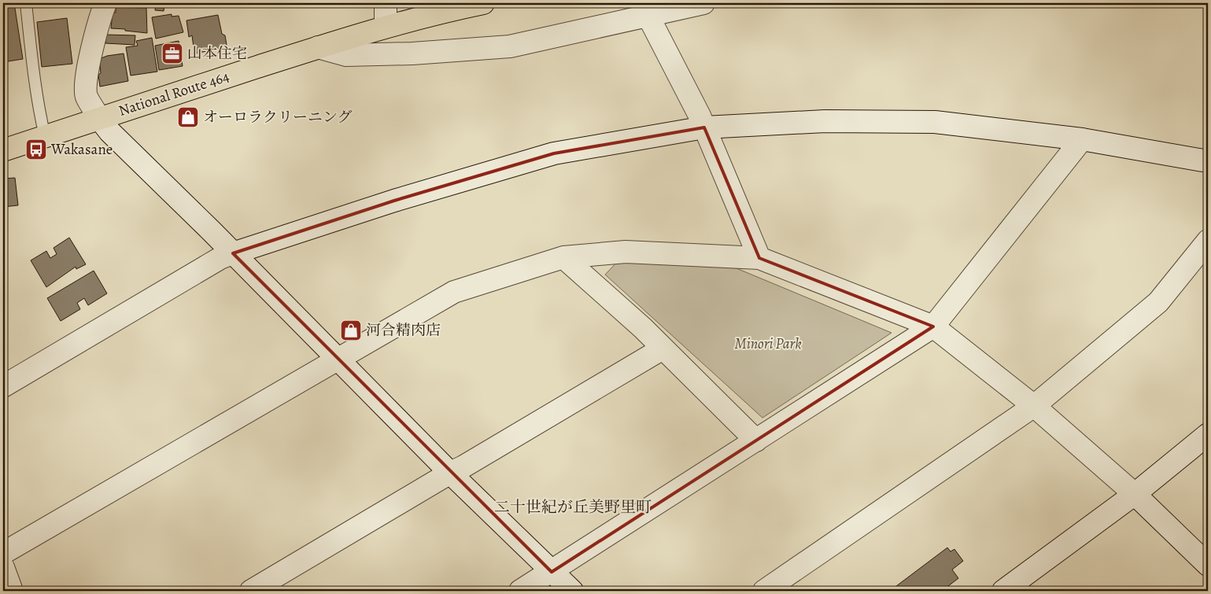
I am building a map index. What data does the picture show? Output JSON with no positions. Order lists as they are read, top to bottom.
{
  "streets": {
    "highway": ["National Route 464"]
  },
  "districts": ["二十世紀が丘美野里町"],
  "parks": ["Minori Park"],
  "places": {
    "office": ["山本住宅"],
    "shop": ["オーロラクリーニング", "河合精肉店"],
    "bus stop": ["Wakasane"]
  }
}
